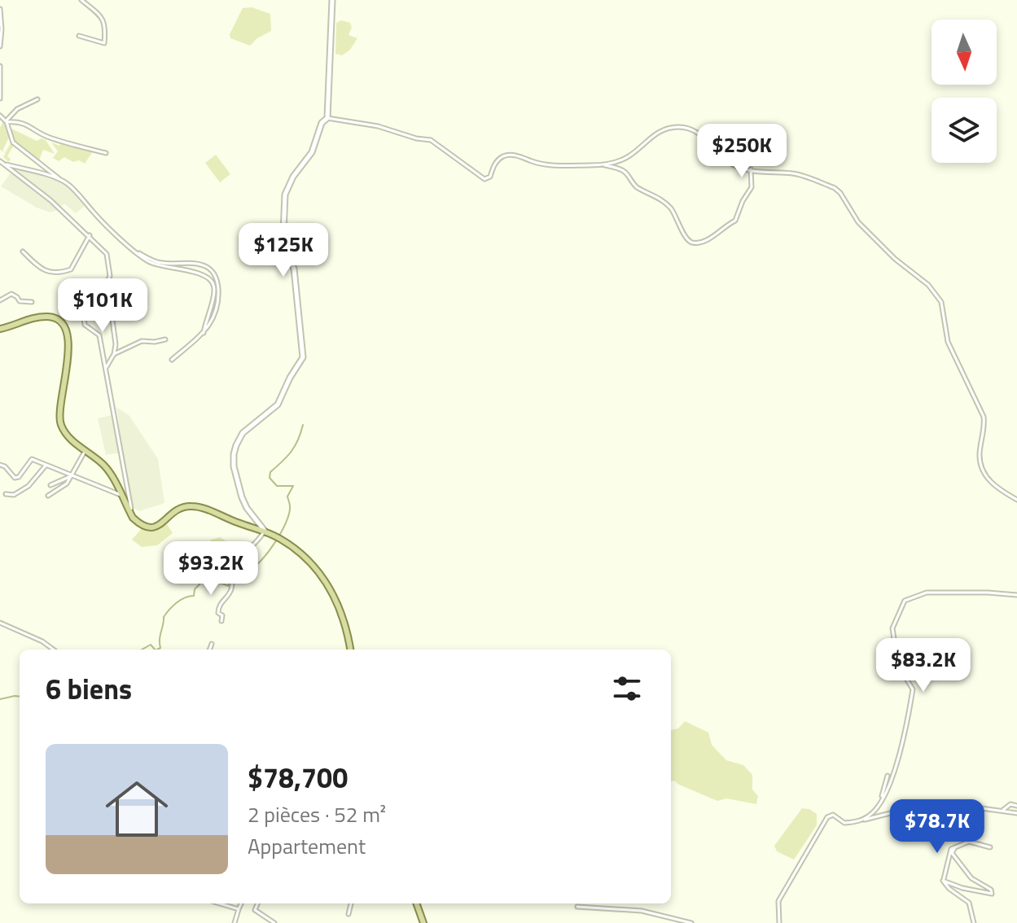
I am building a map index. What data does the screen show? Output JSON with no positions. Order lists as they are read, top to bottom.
{
  "north": "bottom",
  "page": {
    "price": [
      "$250K",
      "$125K",
      "$101K",
      "$93.2K",
      "$83.2K",
      "$78.7K"
    ],
    "heading": "6 biens",
    "list": [
      {
        "name": "$78,700",
        "note": "2 pièces · 52 m² · Appartement"
      }
    ]
  }
}
